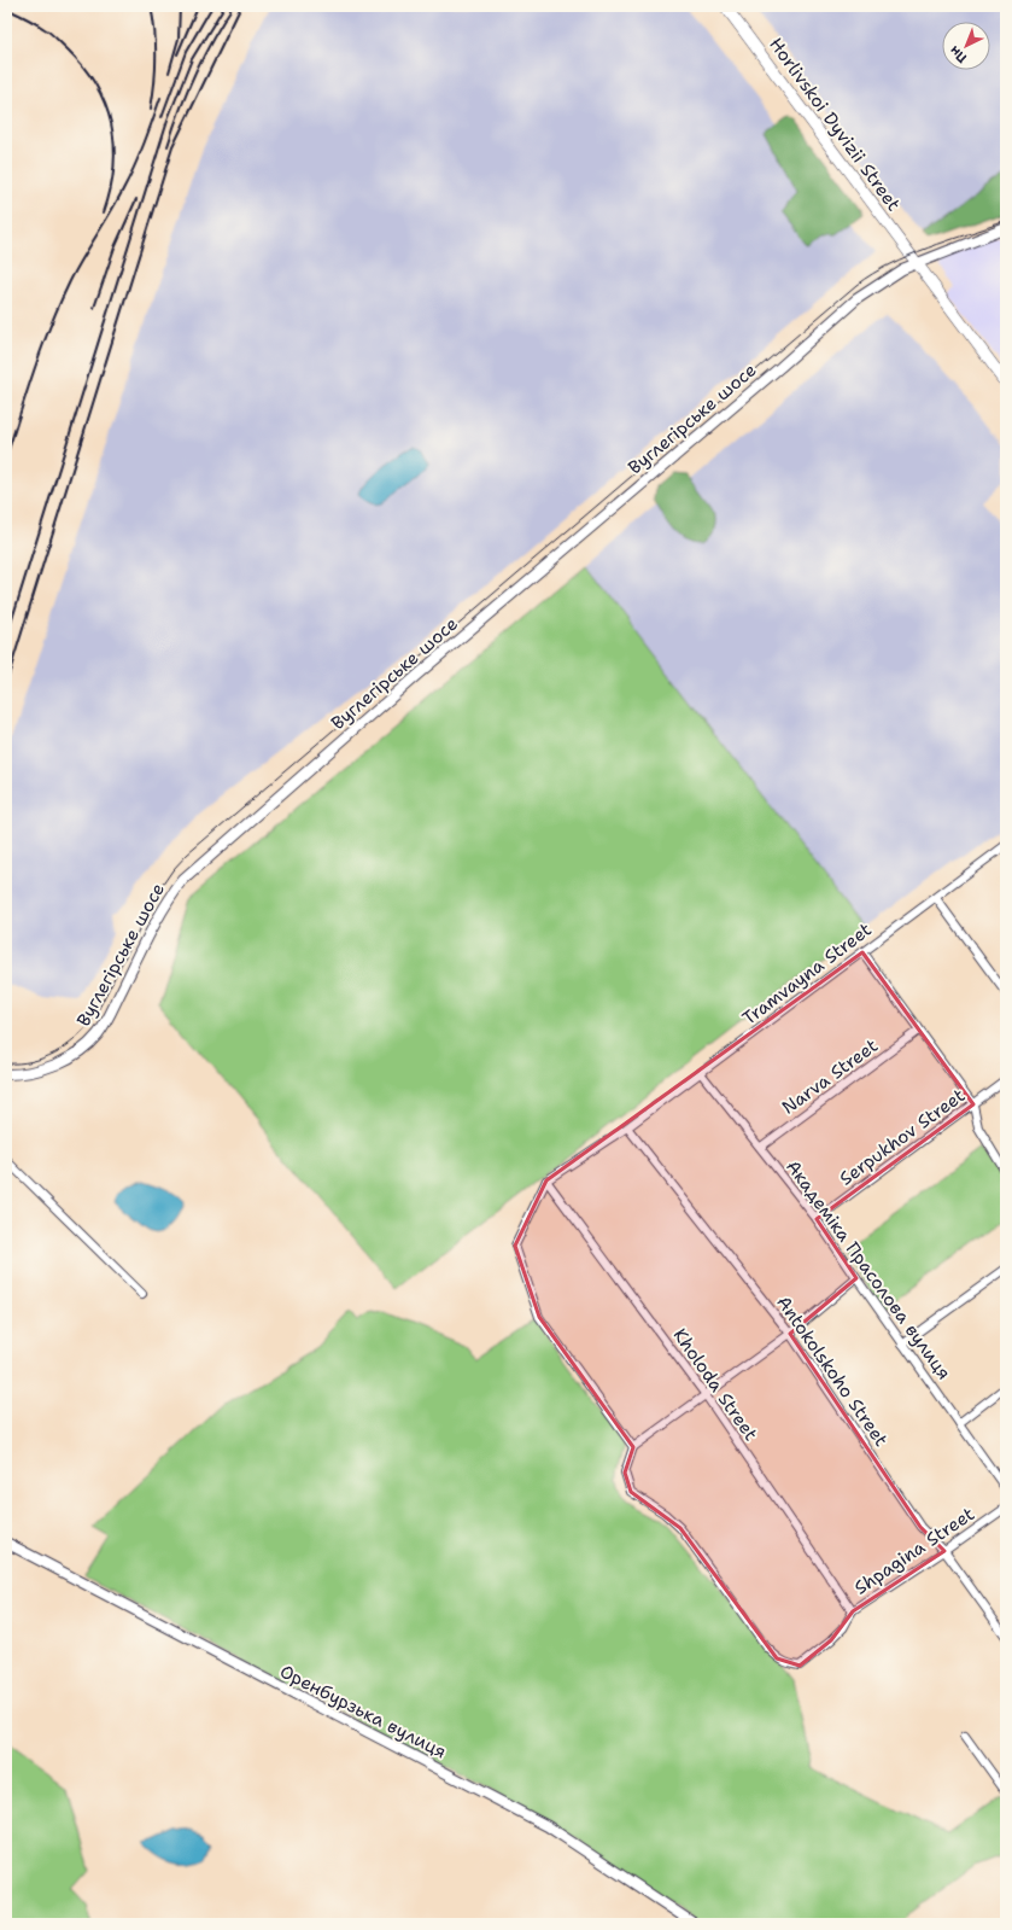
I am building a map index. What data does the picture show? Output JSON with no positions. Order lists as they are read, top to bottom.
{
  "streets": {
    "main road": ["Horlivskoi Dyvizii Street"],
    "street": [
      "Вуглегірське шосе",
      "Tramvayna Street",
      "Narva Street",
      "Serpukhov Street",
      "Академіка Прасолова вулиця",
      "Antokolskoho Street",
      "Kholoda Street",
      "Shpagina Street",
      "Оренбурзька вулиця"
    ]
  },
  "crossings": [
    ["Horlivskoi Dyvizii Street", "Вуглегірське шосе"],
    ["Tramvayna Street", "Академіка Прасолова вулиця"],
    ["Tramvayna Street", "Antokolskoho Street"],
    ["Tramvayna Street", "Kholoda Street"],
    ["Narva Street", "Академіка Прасолова вулиця"],
    ["Serpukhov Street", "Академіка Прасолова вулиця"],
    ["Antokolskoho Street", "Shpagina Street"],
    ["Kholoda Street", "Shpagina Street"]
  ],
  "north": "bottom left"
}
